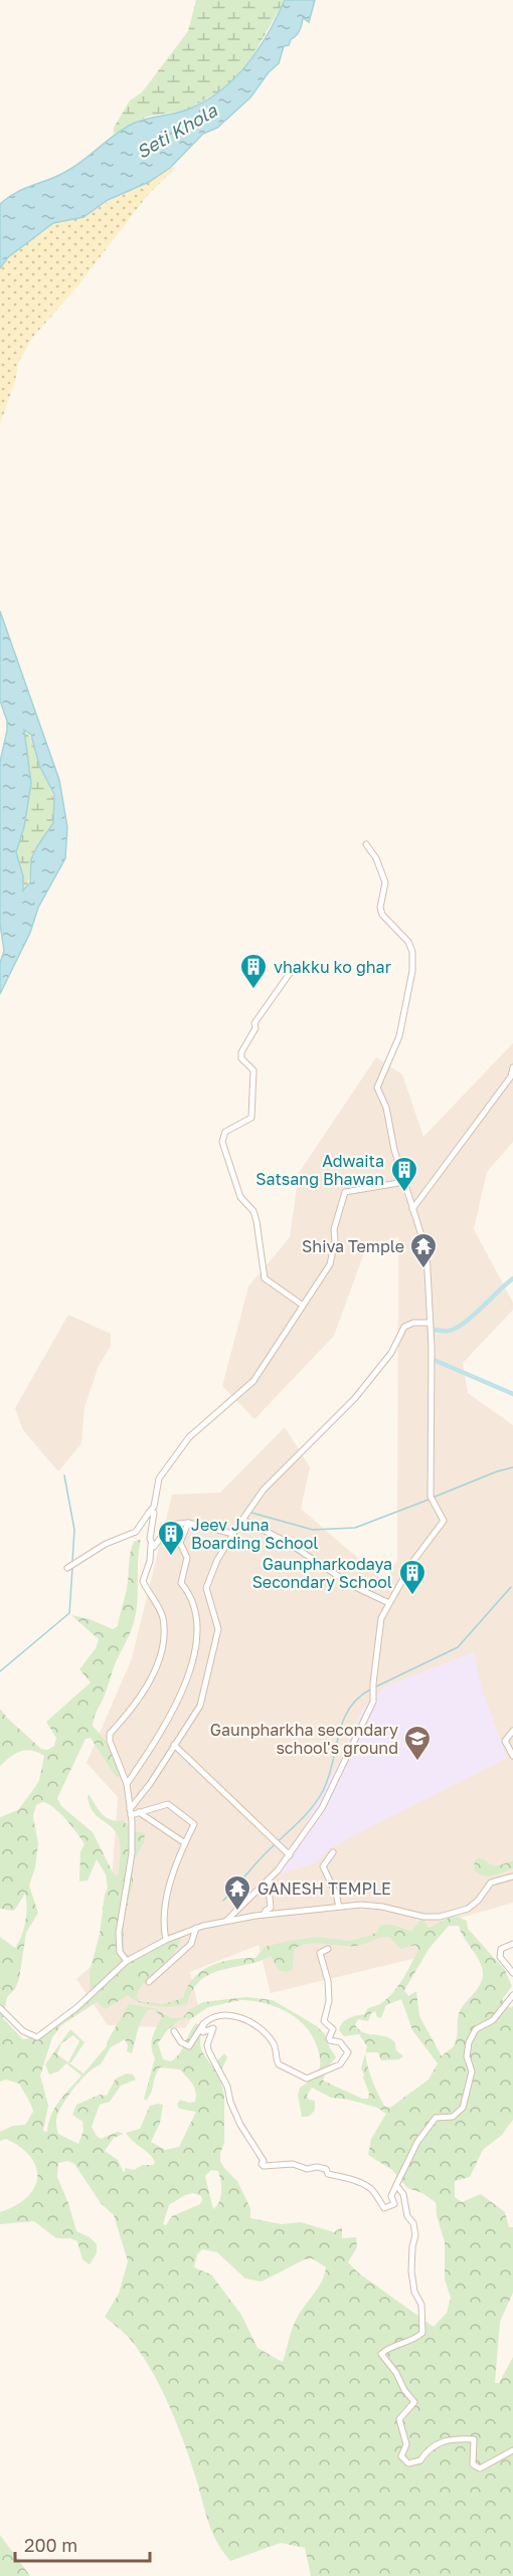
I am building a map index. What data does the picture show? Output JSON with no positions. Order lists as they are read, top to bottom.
{
  "water": ["Seti Khola"],
  "places": {
    "building": [
      "vhakku ko ghar",
      "Adwaita Satsang Bhawan",
      "Jeev Juna Boarding School",
      "Gaunpharkodaya Secondary School"
    ],
    "temple": ["Shiva Temple", "GANESH TEMPLE"],
    "school or university": ["Gaunpharkha secondary school's ground"]
  },
  "scale_bar": "200 m"
}
